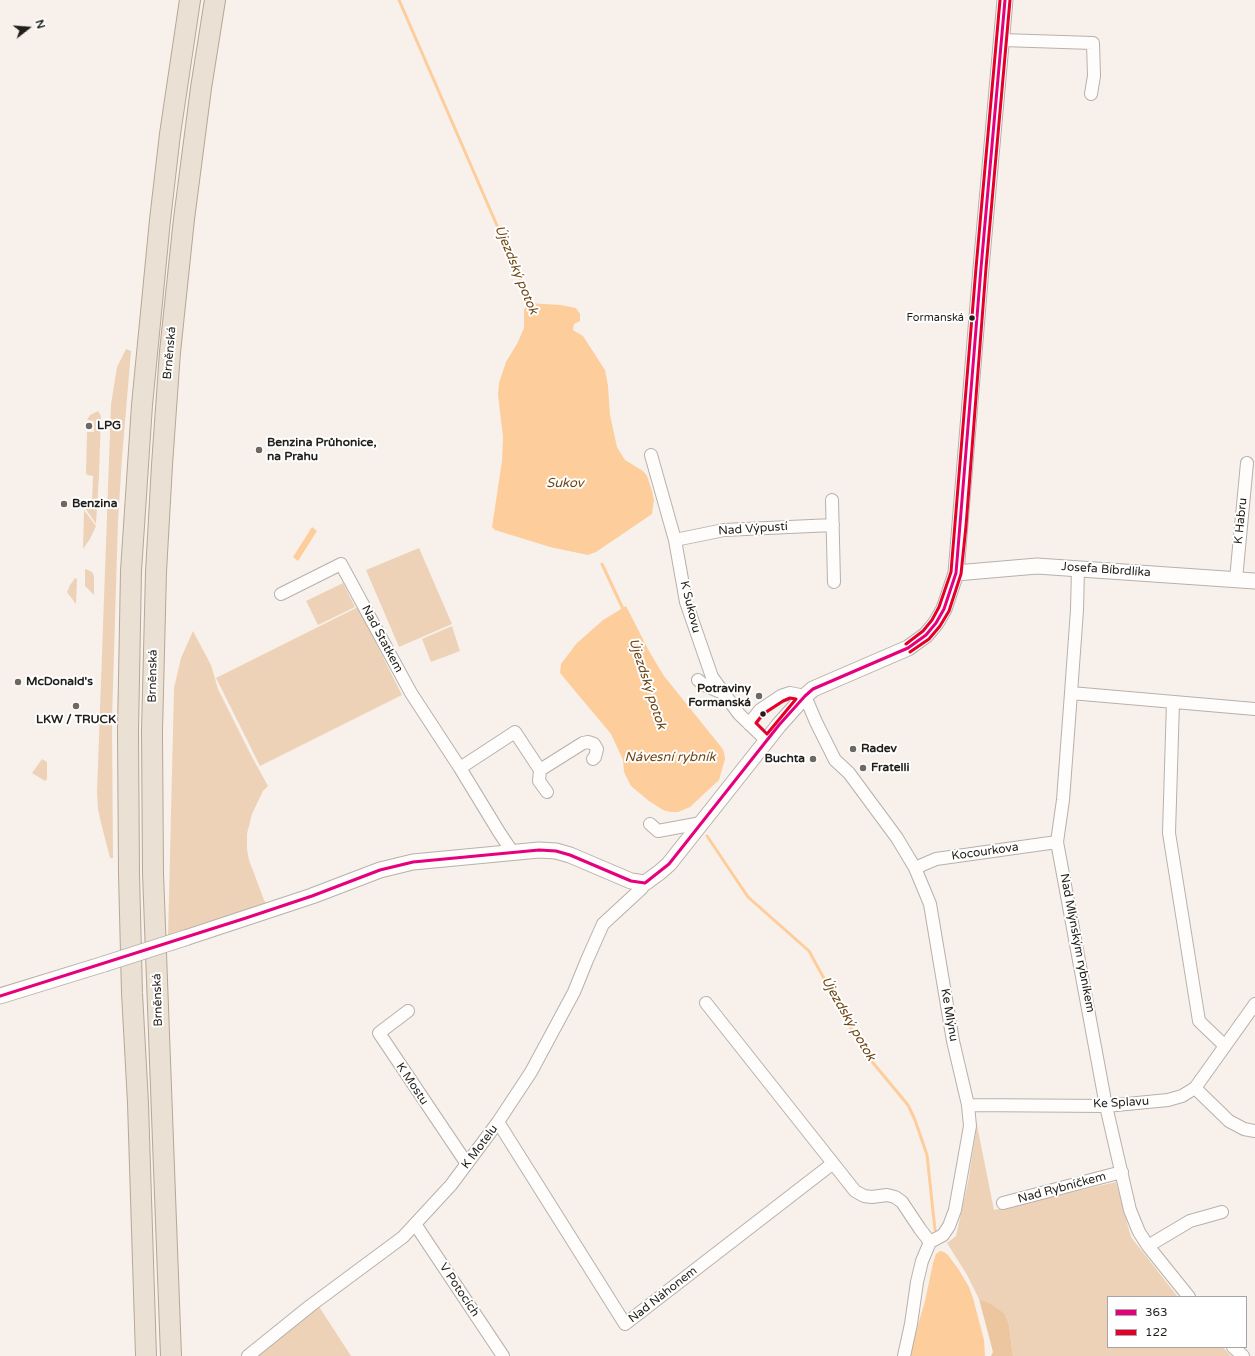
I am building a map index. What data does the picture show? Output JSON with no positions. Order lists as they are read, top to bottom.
{
  "streets": {
    "highway": ["Brněnská"],
    "street": [
      "K Habru",
      "Nad Výpustí",
      "Josefa Bíbrdlíka",
      "K Sukovu",
      "Nad Statkem",
      "Kocourkova",
      "Nad Mlýnským rybníkem",
      "Ke Mlýnu",
      "K Mostu",
      "Ke Splavu",
      "K Motelu",
      "Nad Rybníčkem",
      "V Potocích",
      "Nad Náhonem"
    ]
  },
  "crossings": [
    ["K Habru", "Josefa Bíbrdlíka"],
    ["Nad Výpustí", "K Sukovu"],
    ["Josefa Bíbrdlíka", "Nad Mlýnským rybníkem"],
    ["Kocourkova", "Nad Mlýnským rybníkem"],
    ["Kocourkova", "Ke Mlýnu"],
    ["Nad Mlýnským rybníkem", "Ke Splavu"],
    ["Nad Mlýnským rybníkem", "Nad Rybníčkem"],
    ["Ke Mlýnu", "Ke Splavu"],
    ["K Mostu", "K Motelu"],
    ["K Motelu", "V Potocích"],
    ["K Motelu", "Nad Náhonem"]
  ],
  "water": ["Újezdský potok", "Sukov", "Návesní rybník"],
  "places": [
    "Formanská",
    "LPG",
    "Benzina Průhonice, na Prahu",
    "Benzina",
    "McDonald's",
    "Potraviny Formanská",
    "LKW / TRUCK",
    "Radev",
    "Buchta",
    "Fratelli"
  ],
  "lines": ["transit line 363", "transit line 122"],
  "legend": ["363", "122"],
  "north": "right"
}
